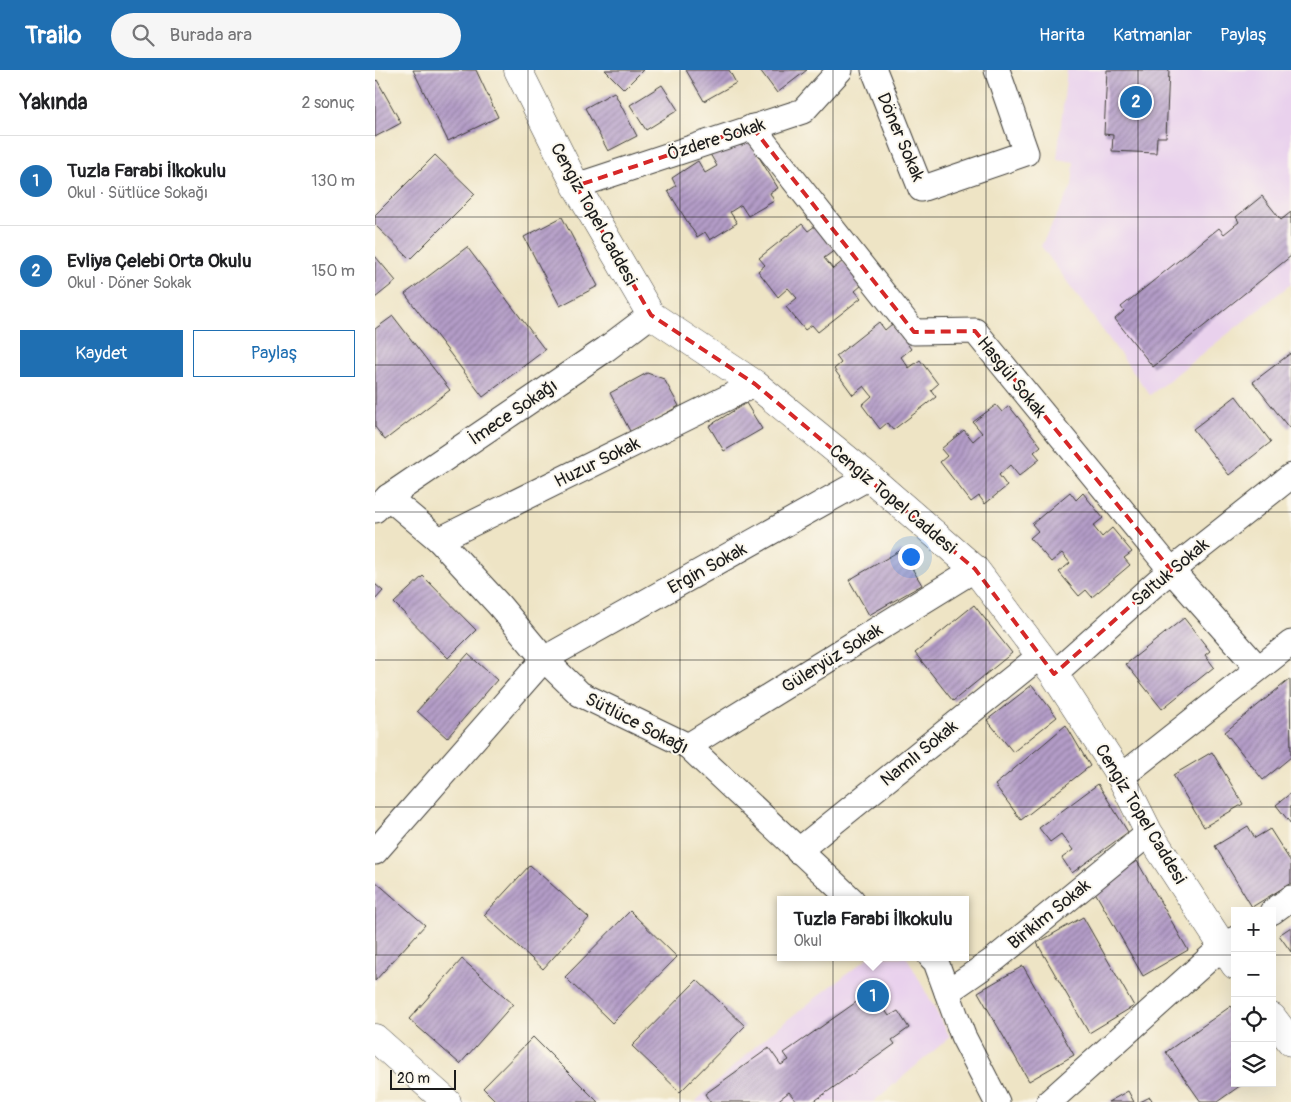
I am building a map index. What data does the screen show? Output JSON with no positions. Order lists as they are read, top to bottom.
{
  "streets": {
    "street": [
      "Döner Sokak",
      "Özdere Sokak",
      "Cengiz Topel Caddesi",
      "Hasgül Sokak",
      "İmece Sokağı",
      "Huzur Sokak",
      "Ergin Sokak",
      "Saltuk Sokak",
      "Güleryüz Sokak",
      "Sütlüce Sokağı",
      "Namlı Sokak",
      "Birikim Sokak"
    ]
  },
  "crossings": [
    ["Özdere Sokak", "Cengiz Topel Caddesi"],
    ["Özdere Sokak", "Hasgül Sokak"],
    ["Cengiz Topel Caddesi", "İmece Sokağı"],
    ["Cengiz Topel Caddesi", "Huzur Sokak"],
    ["Cengiz Topel Caddesi", "Ergin Sokak"],
    ["Cengiz Topel Caddesi", "Saltuk Sokak"],
    ["Cengiz Topel Caddesi", "Güleryüz Sokak"],
    ["Cengiz Topel Caddesi", "Namlı Sokak"],
    ["Cengiz Topel Caddesi", "Birikim Sokak"],
    ["Hasgül Sokak", "Saltuk Sokak"],
    ["İmece Sokağı", "Sütlüce Sokağı"],
    ["Huzur Sokak", "Sütlüce Sokağı"],
    ["Ergin Sokak", "Sütlüce Sokağı"],
    ["Saltuk Sokak", "Namlı Sokak"],
    ["Güleryüz Sokak", "Sütlüce Sokağı"],
    ["Sütlüce Sokağı", "Namlı Sokak"]
  ],
  "scale_bar": "20 m",
  "page": {
    "header": "Trailo",
    "search": "Burada ara",
    "nav": ["Harita", "Katmanlar", "Paylaş"],
    "heading": ["Yakında", "2 sonuç"],
    "pins": ["2", "1"],
    "list": [
      {
        "mark": "1",
        "name": "Tuzla Farabi İlkokulu",
        "note": "Okul · Sütlüce Sokağı",
        "value": "130 m"
      },
      {
        "mark": "2",
        "name": "Evliya Çelebi Orta Okulu",
        "note": "Okul · Döner Sokak",
        "value": "150 m"
      }
    ],
    "buttons": ["Kaydet", "Paylaş"],
    "popup": ["Tuzla Farabi İlkokulu", "Okul"],
    "map_buttons": ["+", "−"],
    "scale": "20 m"
  }
}
